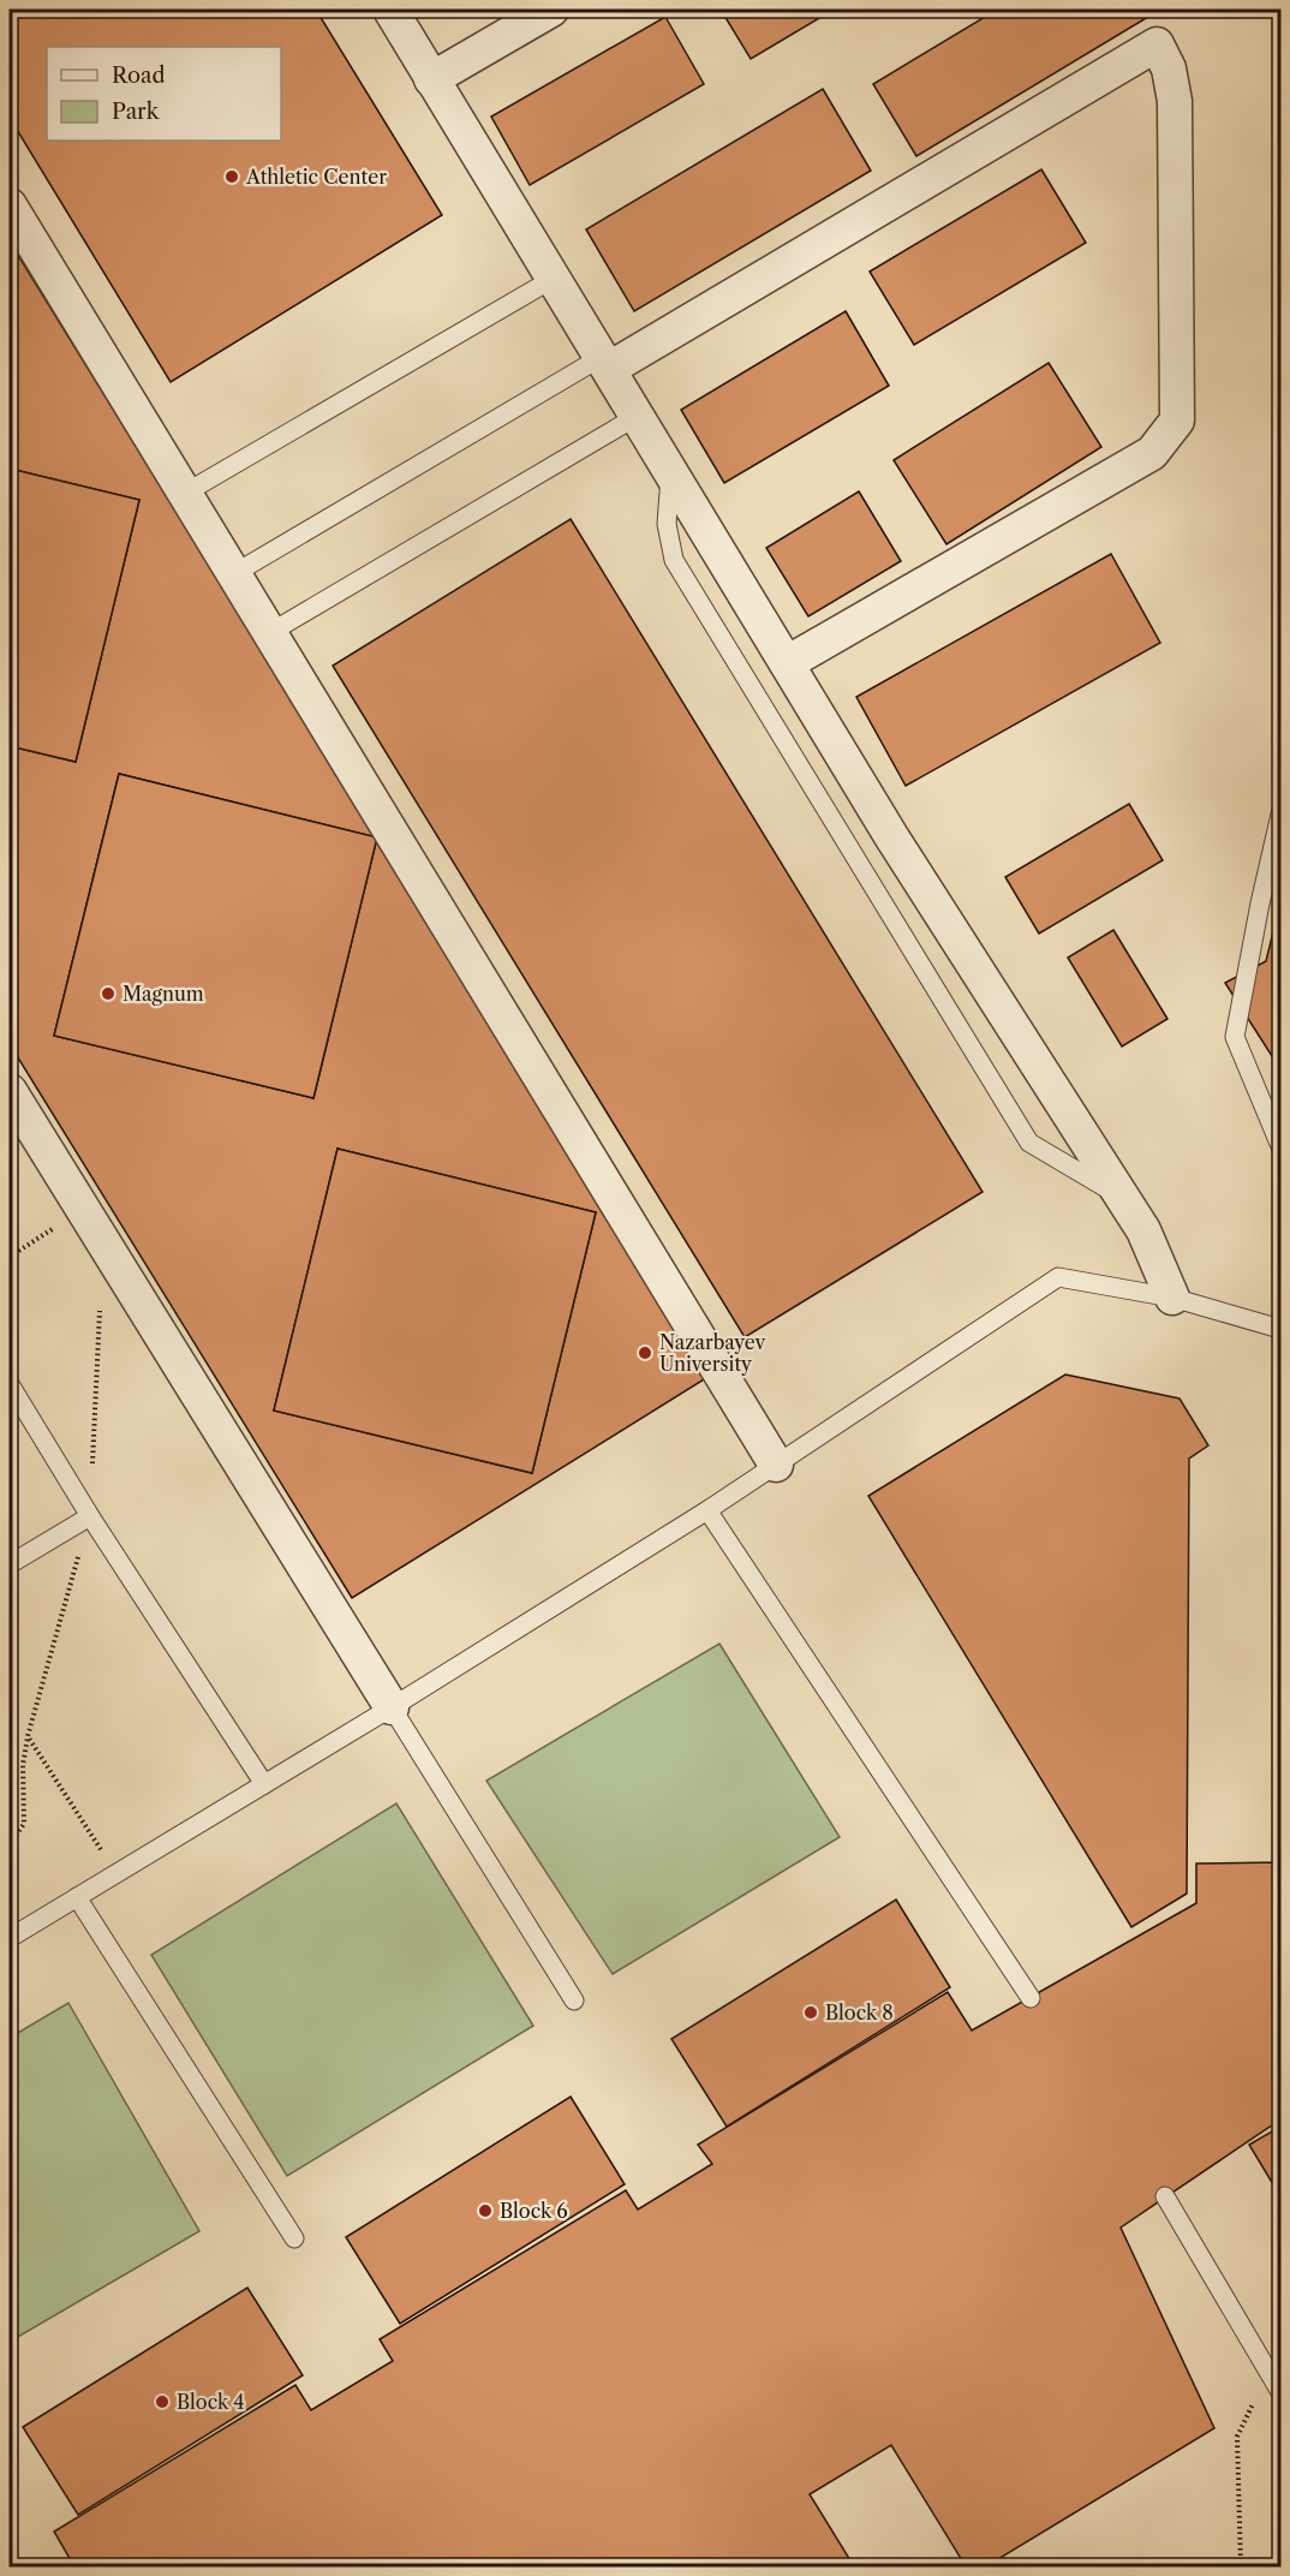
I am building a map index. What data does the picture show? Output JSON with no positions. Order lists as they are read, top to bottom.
{
  "places": [
    "Athletic Center",
    "Magnum",
    "Nazarbayev University",
    "Block 8",
    "Block 6",
    "Block 4"
  ],
  "legend": ["Road", "Park"]
}
